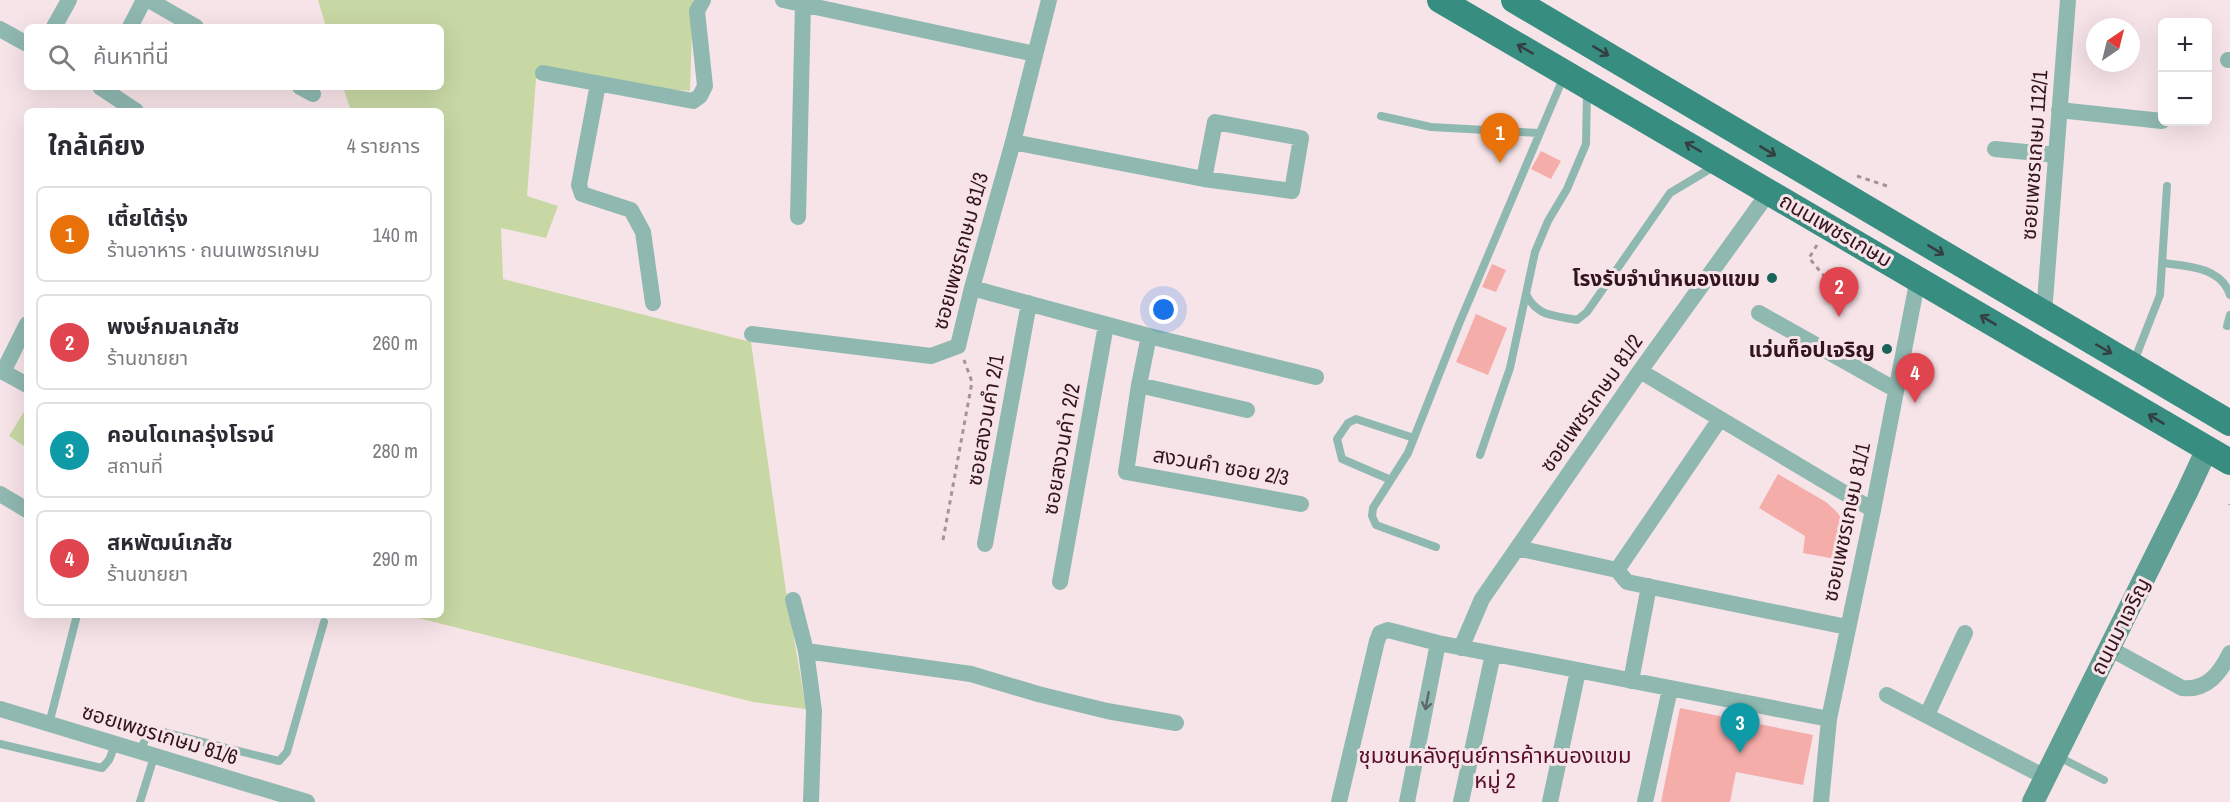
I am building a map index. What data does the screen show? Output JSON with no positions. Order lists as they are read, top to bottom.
{
  "streets": {
    "main road": ["ถนนเพชรเกษม", "ถนนมาเจริญ"],
    "street": [
      "ซอยเพชรเกษม 112/1",
      "ซอยเพชรเกษม 81/3",
      "ซอยเพชรเกษม 81/2",
      "ซอยสงวนคำ 2/1",
      "ซอยสงวนคำ 2/2",
      "สงวนคำ ซอย 2/3",
      "ซอยเพชรเกษม 81/1",
      "ซอยเพชรเกษม 81/6"
    ]
  },
  "crossings": [
    ["ซอยเพชรเกษม 112/1", "ถนนเพชรเกษม"],
    ["ถนนเพชรเกษม", "ซอยเพชรเกษม 81/2"],
    ["ถนนเพชรเกษม", "ซอยเพชรเกษม 81/1"],
    ["ถนนเพชรเกษม", "ถนนมาเจริญ"]
  ],
  "districts": ["ชุมชนหลังศูนย์การค้าหนองแขม หมู่ 2"],
  "places": ["โรงรับจำนำหนองแขม", "แว่นท็อปเจริญ"],
  "north": "top right",
  "page": {
    "map_buttons": ["+", "−"],
    "search": "ค้นหาที่นี่",
    "heading": ["ใกล้เคียง", "4 รายการ"],
    "pins": [
      "1",
      "2",
      "4",
      "3"
    ],
    "list": [
      {
        "mark": "1",
        "name": "เตี้ยโต้รุ่ง",
        "note": "ร้านอาหาร · ถนนเพชรเกษม",
        "value": "140 m"
      },
      {
        "mark": "2",
        "name": "พงษ์กมลเภสัช",
        "note": "ร้านขายยา",
        "value": "260 m"
      },
      {
        "mark": "3",
        "name": "คอนโดเทลรุ่งโรจน์",
        "note": "สถานที่",
        "value": "280 m"
      },
      {
        "mark": "4",
        "name": "สหพัฒน์เภสัช",
        "note": "ร้านขายยา",
        "value": "290 m"
      }
    ]
  }
}
